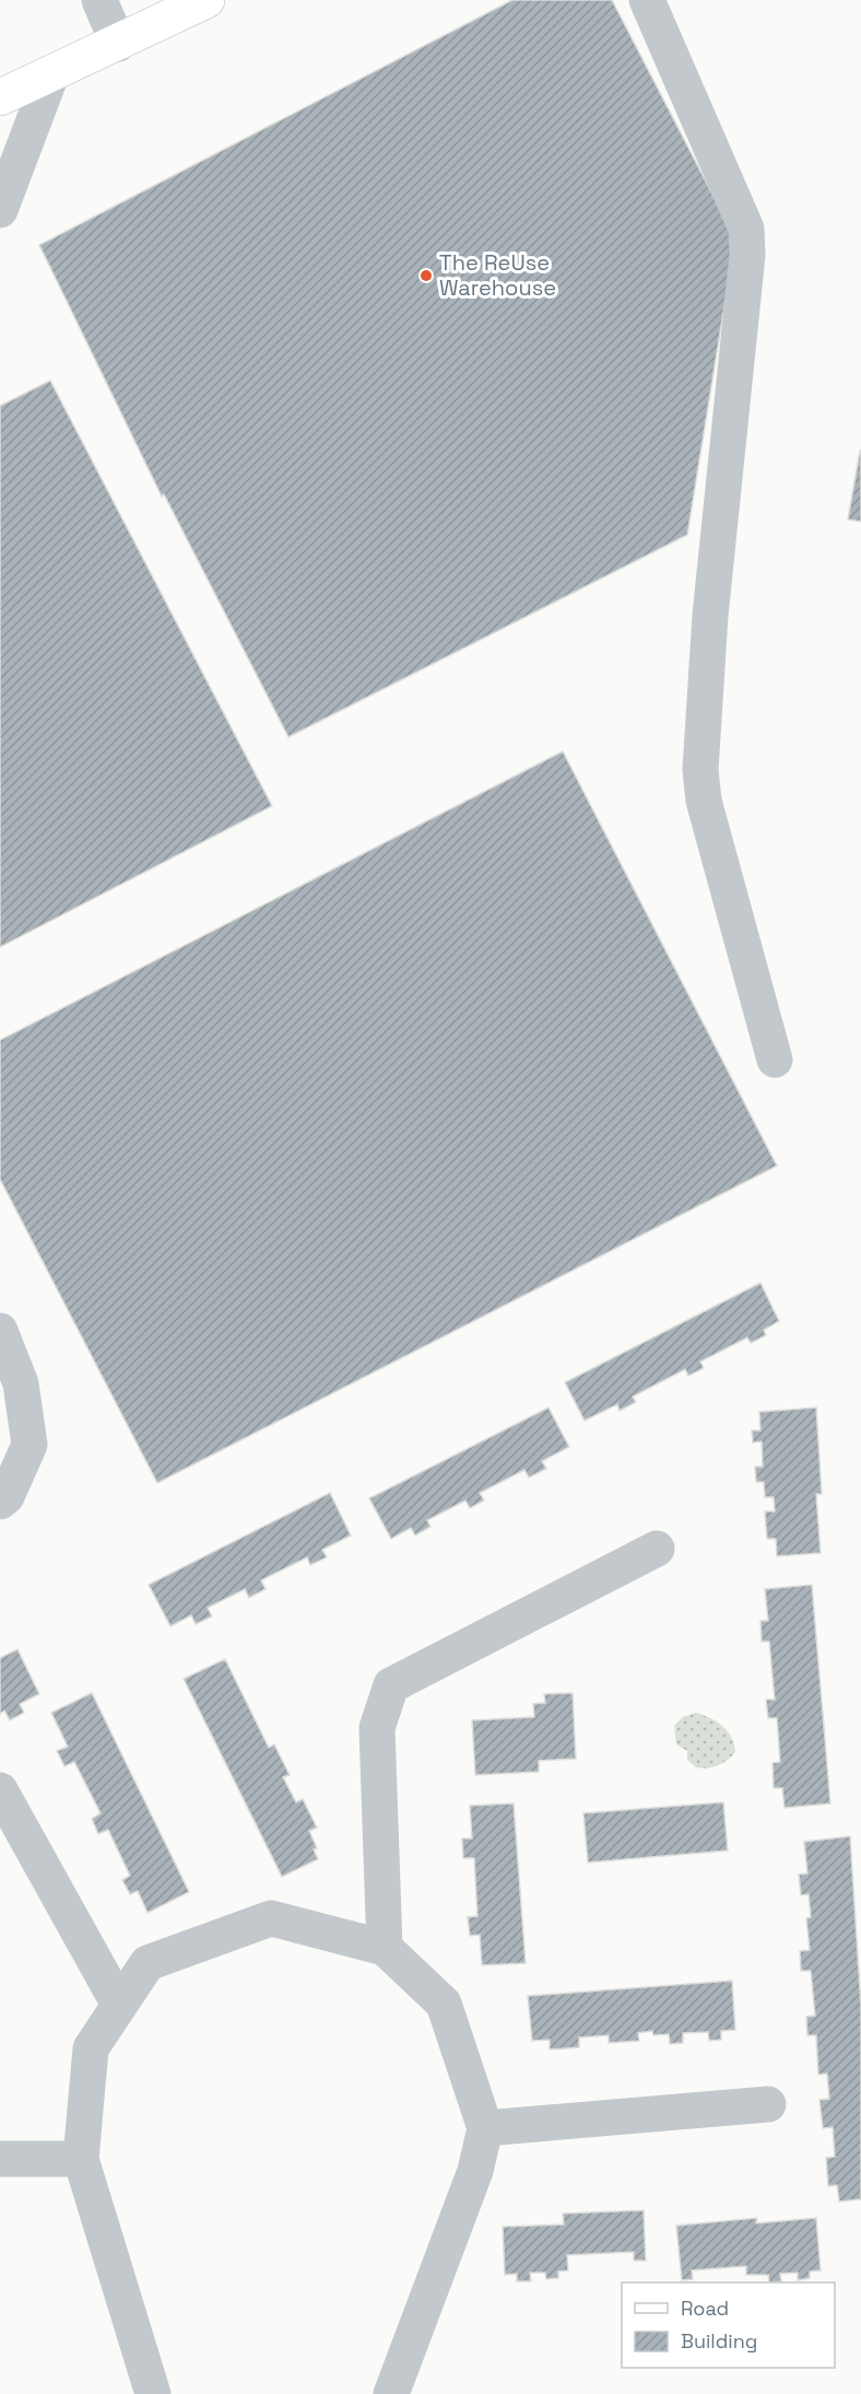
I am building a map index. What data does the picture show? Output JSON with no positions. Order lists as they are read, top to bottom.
{
  "places": ["The ReUse Warehouse"],
  "legend": ["Road", "Building"]
}
